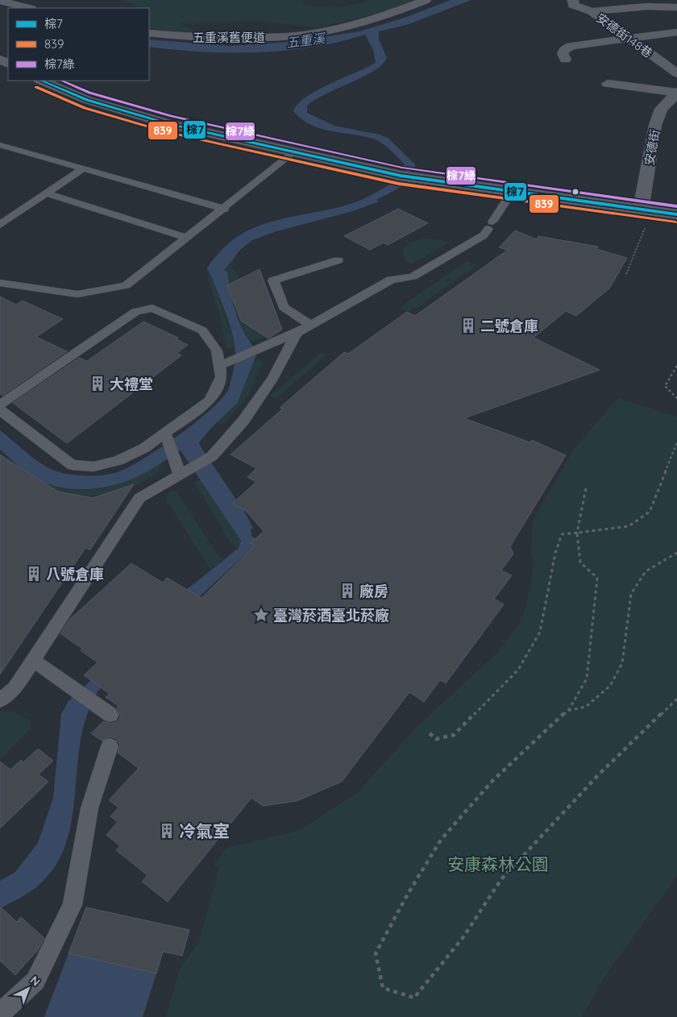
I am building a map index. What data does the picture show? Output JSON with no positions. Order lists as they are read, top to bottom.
{
  "streets": {
    "street": ["安德街148巷", "五重溪舊便道", "安德街"]
  },
  "water": ["五重溪"],
  "parks": ["安康森林公園"],
  "places": {
    "building": [
      "二號倉庫",
      "大禮堂",
      "八號倉庫",
      "廠房",
      "冷氣室"
    ],
    "place": ["臺灣菸酒臺北菸廠"]
  },
  "lines": ["transit line 棕7", "transit line 棕7綠", "transit line 839"],
  "legend": ["棕7", "839", "棕7綠"],
  "north": "top right"
}
